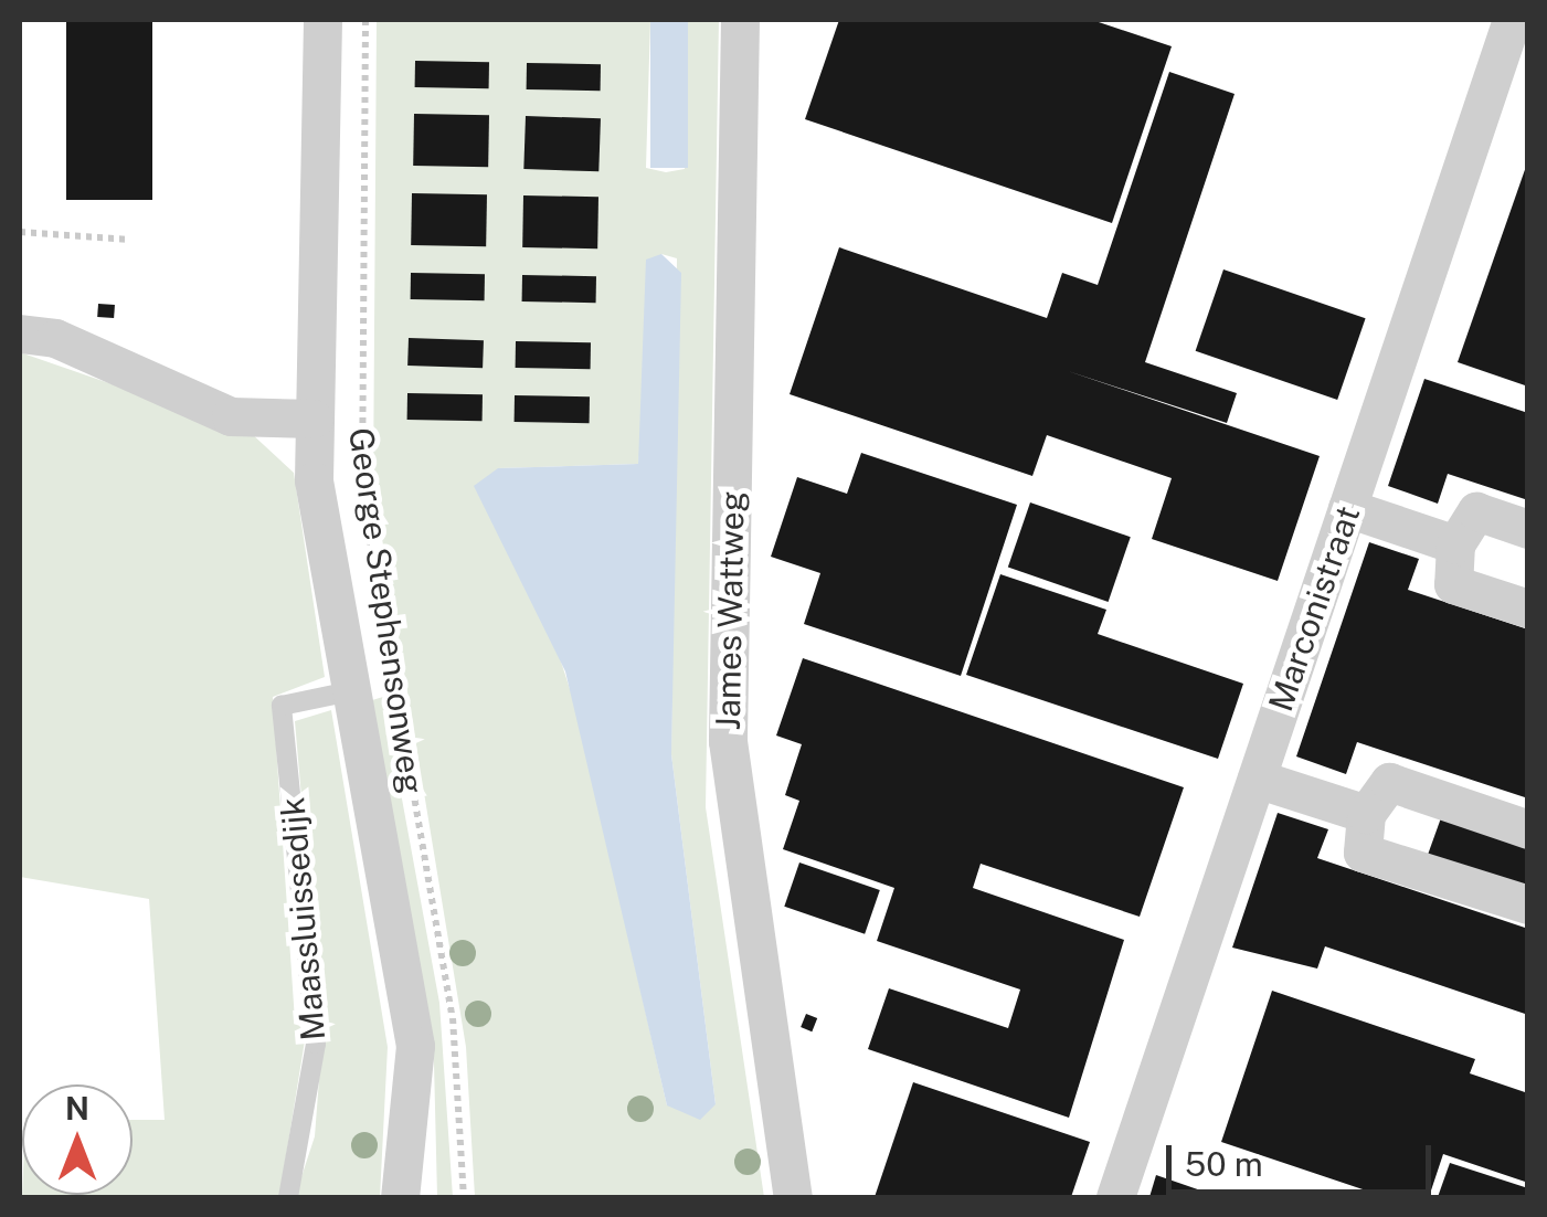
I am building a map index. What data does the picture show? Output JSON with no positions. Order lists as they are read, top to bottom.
{
  "streets": {
    "street": ["Marconistraat", "George Stephensonweg", "James Wattweg"],
    "lane": ["Maassluissedijk"]
  },
  "crossings": [
    ["George Stephensonweg", "Maassluissedijk"]
  ],
  "scale_bar": "50 m",
  "north": "top"
}
